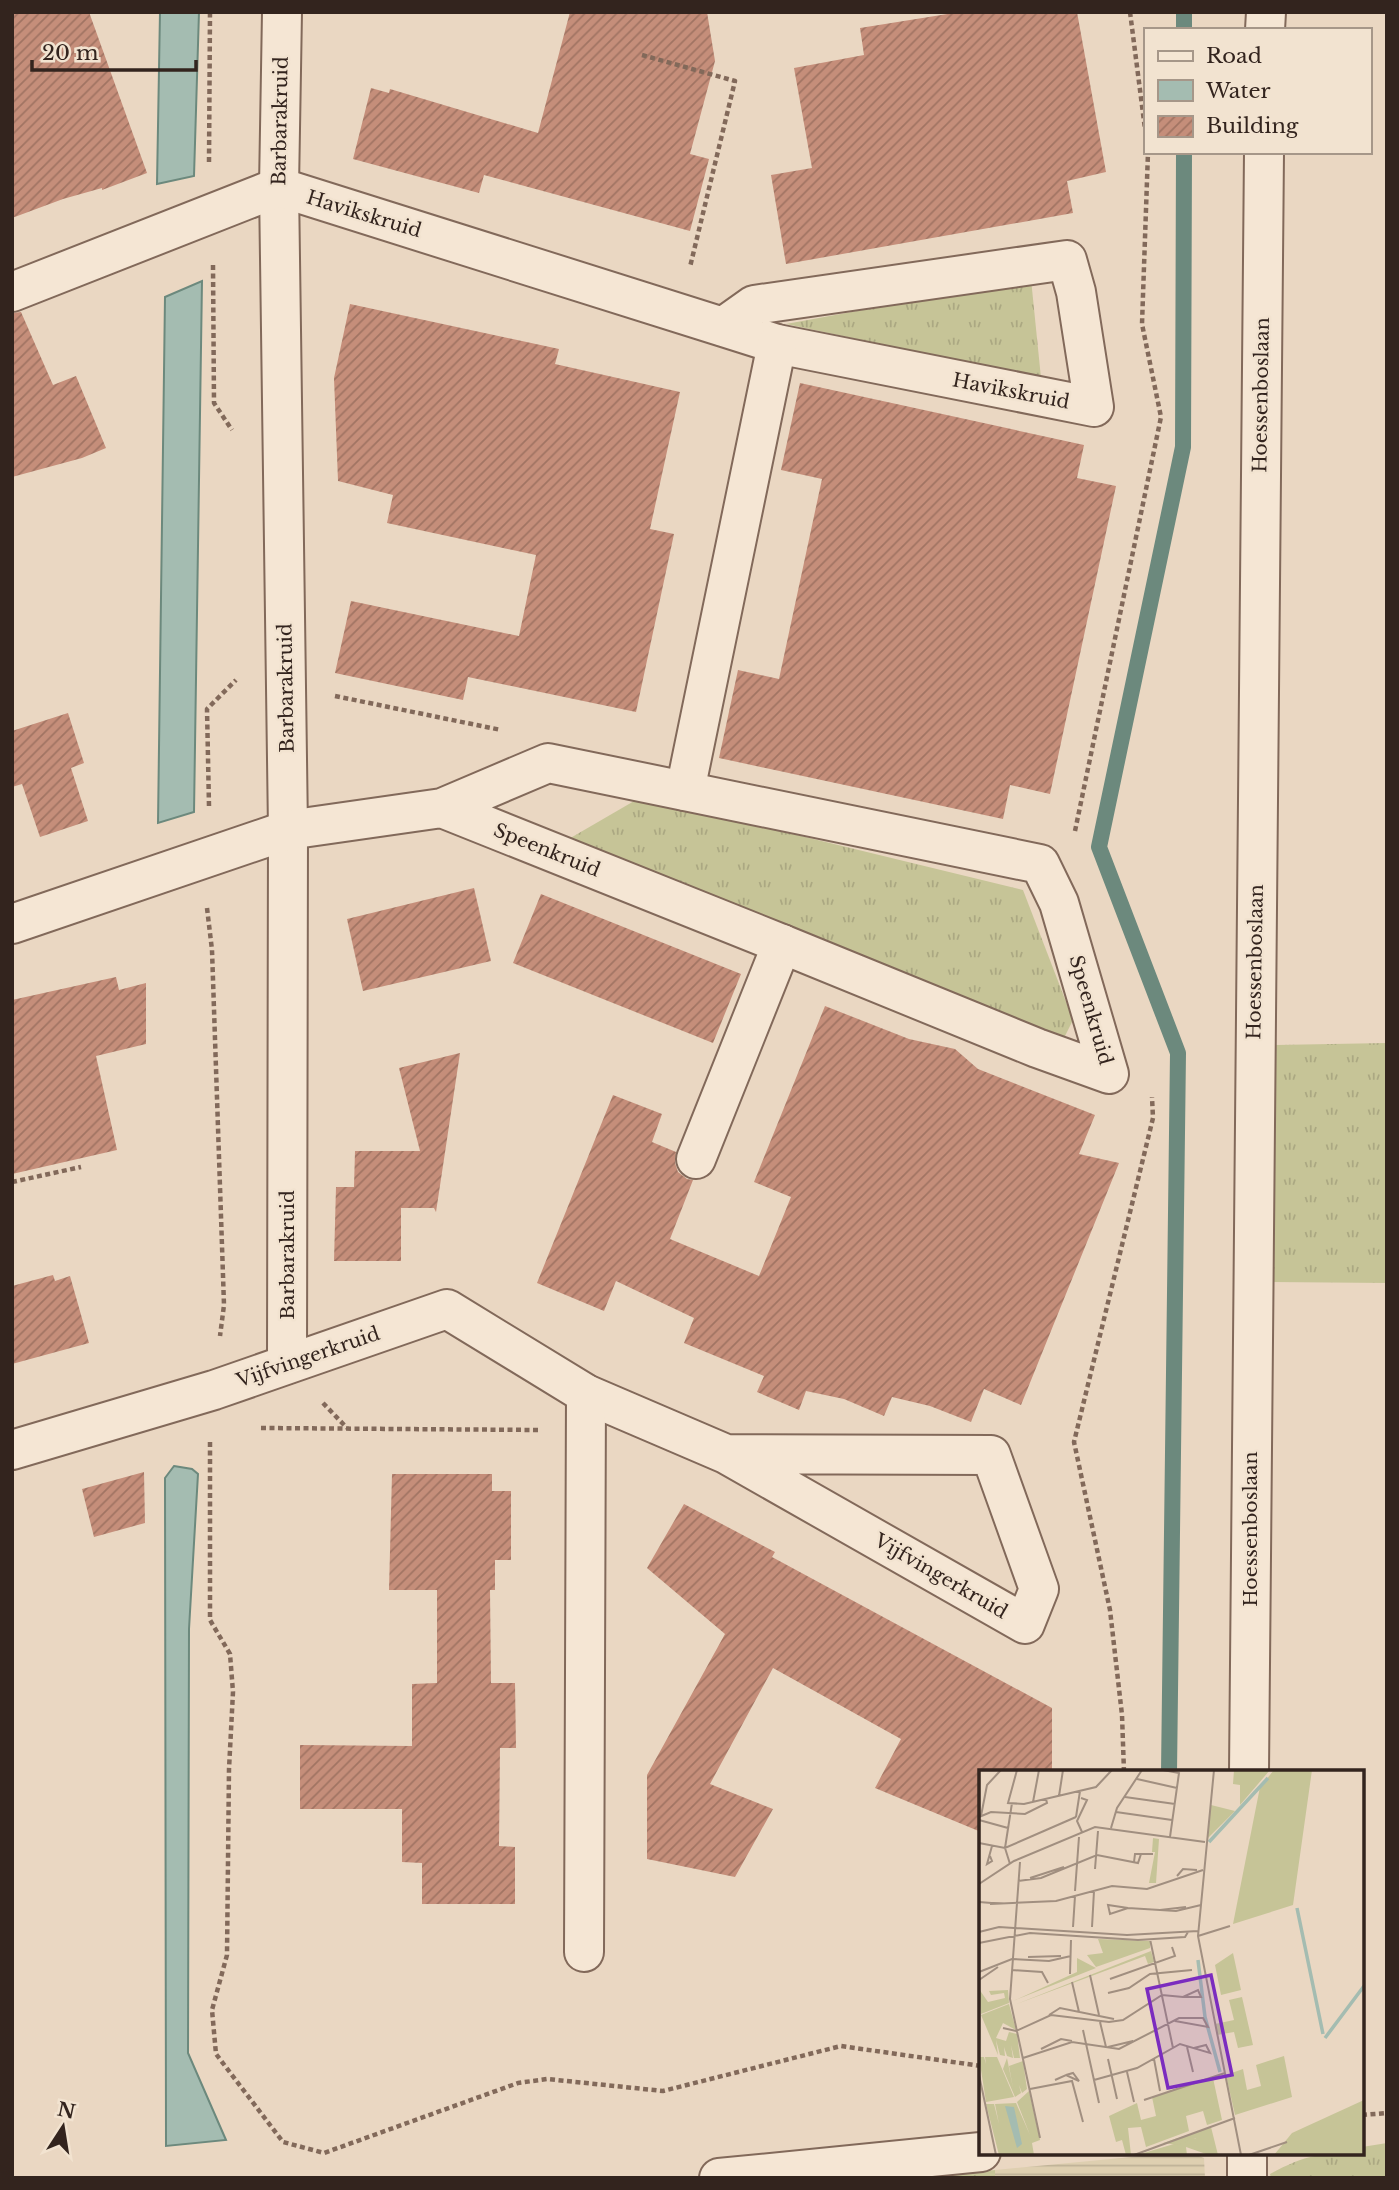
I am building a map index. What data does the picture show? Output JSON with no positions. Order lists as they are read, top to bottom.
{
  "streets": {
    "street": [
      "Barbarakruid",
      "Havikskruid",
      "Hoessenboslaan",
      "Speenkruid",
      "Vijfvingerkruid"
    ]
  },
  "crossings": [
    ["Barbarakruid", "Havikskruid"],
    ["Barbarakruid", "Speenkruid"],
    ["Barbarakruid", "Vijfvingerkruid"]
  ],
  "legend": ["Road", "Water", "Building"],
  "scale_bar": "20 m",
  "north": "top"
}
